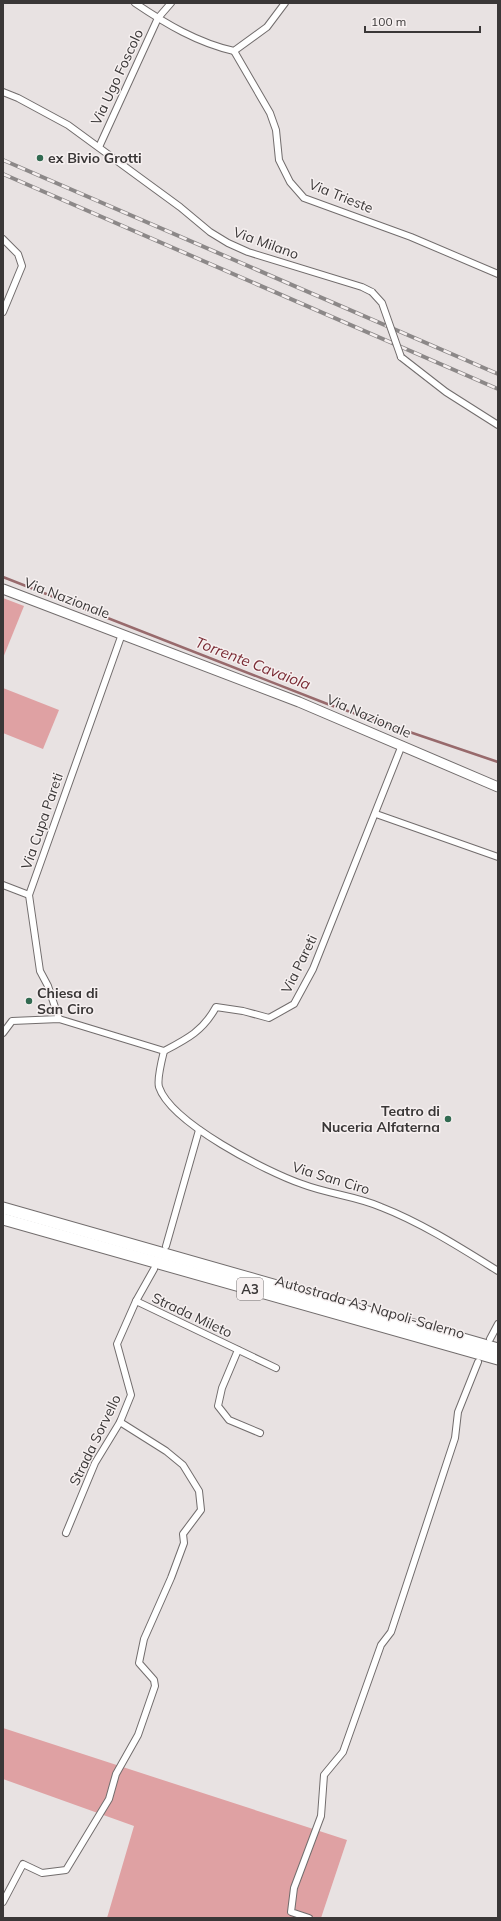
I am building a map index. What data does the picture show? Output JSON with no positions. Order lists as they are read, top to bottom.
{
  "streets": {
    "highway": ["A3", "Autostrada A3 Napoli-Salerno"],
    "main road": ["Via Nazionale"],
    "street": [
      "Via Ugo Foscolo",
      "Via Trieste",
      "Via Milano",
      "Via Cupa Pareti",
      "Via Pareti",
      "Via San Ciro",
      "Strada Mileto",
      "Strada Sorvello"
    ]
  },
  "crossings": [
    ["Via Ugo Foscolo", "Via Milano"],
    ["Via Nazionale", "Via Cupa Pareti"],
    ["Via Nazionale", "Via Pareti"],
    ["Via Pareti", "Via San Ciro"],
    ["Strada Mileto", "Strada Sorvello"]
  ],
  "water": ["Torrente Cavaiola"],
  "places": ["ex Bivio Grotti", "Chiesa di San Ciro", "Teatro di Nuceria Alfaterna"],
  "scale_bar": "100 m"
}
